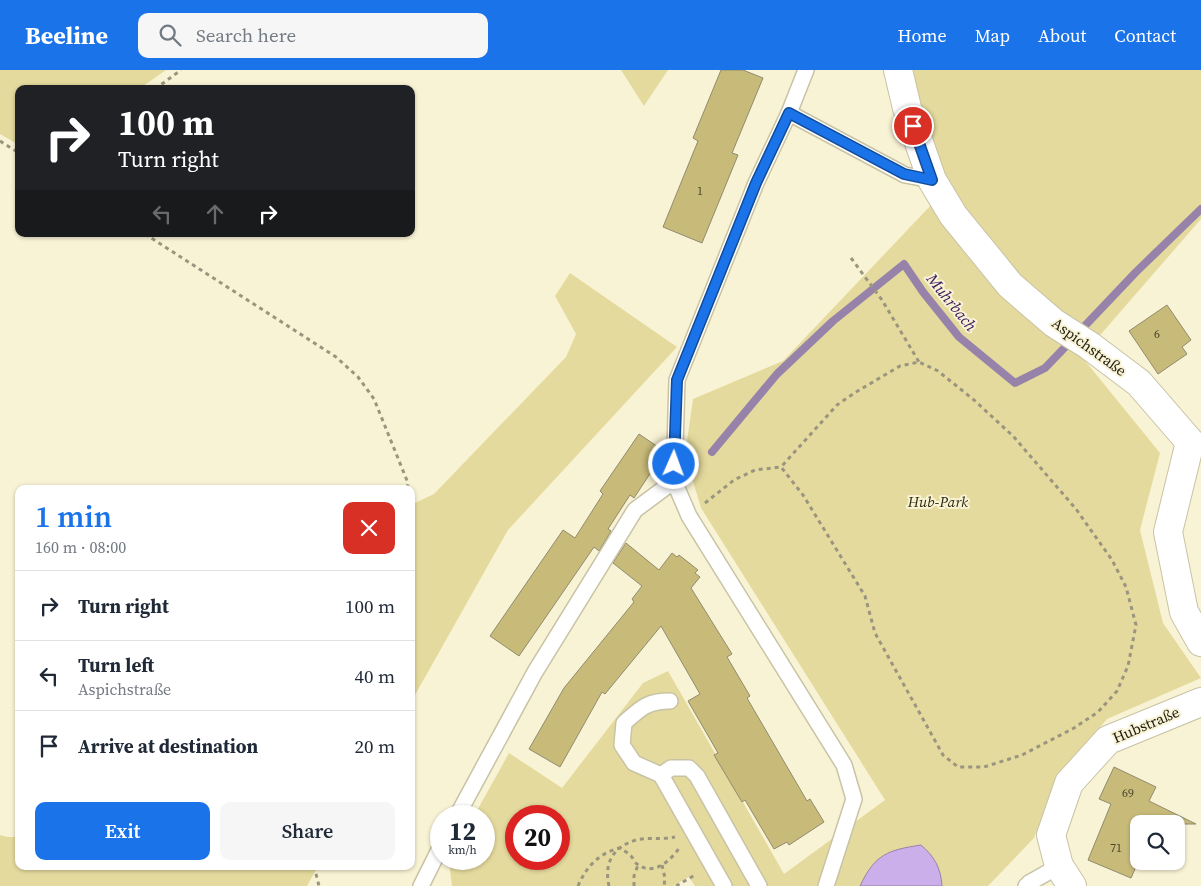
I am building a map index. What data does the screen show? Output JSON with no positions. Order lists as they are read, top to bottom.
{
  "streets": {
    "street": ["Aspichstraße", "Hubstraße"]
  },
  "water": ["Muhrbach"],
  "parks": ["Hub-Park"],
  "house_numbers": [
    "1",
    "6",
    "69",
    "71"
  ],
  "page": {
    "header": "Beeline",
    "search": "Search here",
    "nav": [
      "Home",
      "Map",
      "About",
      "Contact"
    ],
    "turn": ["100 m", "Turn right"],
    "heading": ["1 min", "160 m · 08:00"],
    "list": [
      {
        "name": "Turn right",
        "value": "100 m"
      },
      {
        "name": "Turn left",
        "note": "Aspichstraße",
        "value": "40 m"
      },
      {
        "name": "Arrive at destination",
        "value": "20 m"
      }
    ],
    "buttons": ["Exit", "Share"],
    "speed": "12 km/h",
    "limit": "20"
  }
}
